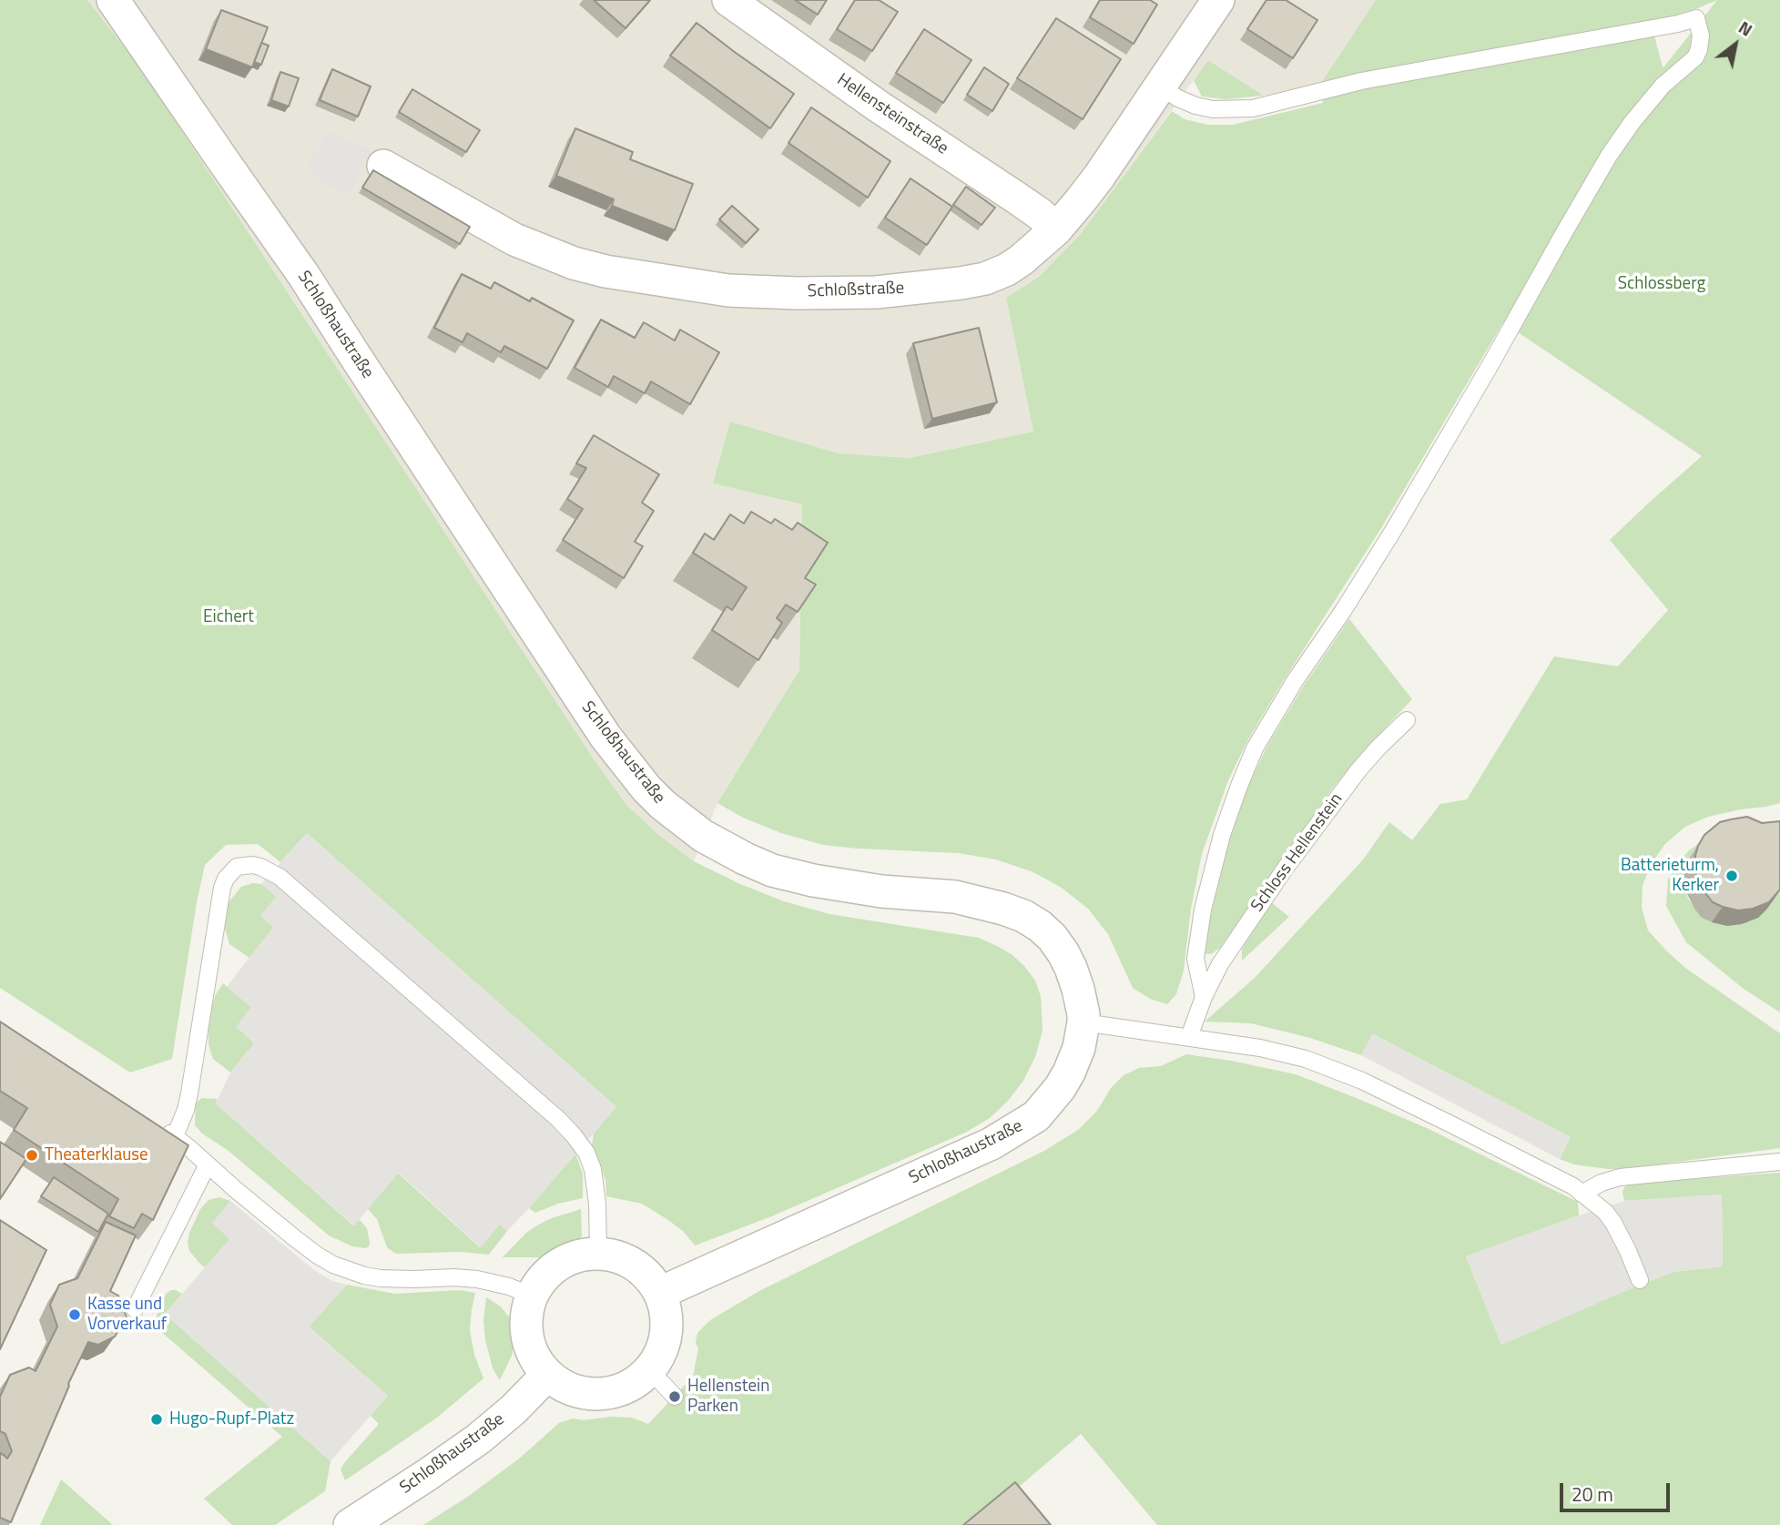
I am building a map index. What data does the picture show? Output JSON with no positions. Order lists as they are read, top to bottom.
{
  "streets": {
    "street": ["Hellensteinstraße", "Schloßstraße", "Schloßhaustraße"],
    "lane": ["Schloss Hellenstein"]
  },
  "crossings": [
    ["Hellensteinstraße", "Schloßstraße"]
  ],
  "parks": ["Schlossberg", "Eichert"],
  "places": [
    "Batterieturm, Kerker",
    "Theaterklause",
    "Kasse und Vorverkauf",
    "Hellenstein Parken",
    "Hugo-Rupf-Platz"
  ],
  "scale_bar": "20 m",
  "north": "top right"
}
